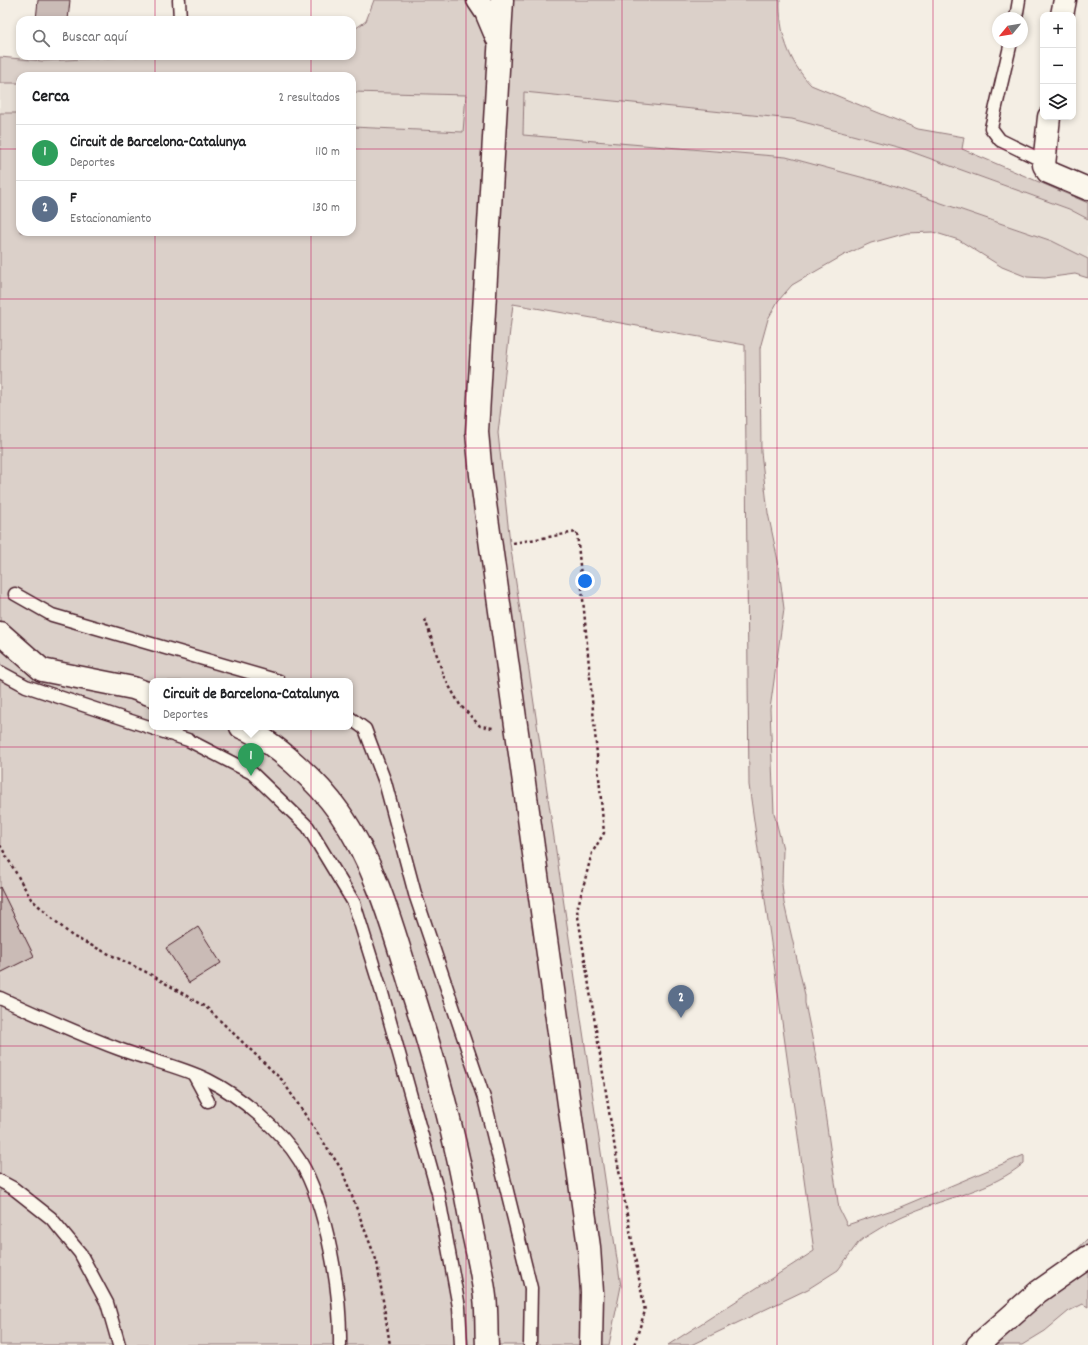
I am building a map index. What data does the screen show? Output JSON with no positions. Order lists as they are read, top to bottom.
{
  "north": "bottom left",
  "page": {
    "map_buttons": ["+", "−"],
    "search": "Buscar aquí",
    "heading": ["Cerca", "2 resultados"],
    "list": [
      {
        "mark": "1",
        "name": "Circuit de Barcelona-Catalunya",
        "note": "Deportes",
        "value": "110 m"
      },
      {
        "mark": "2",
        "name": "F",
        "note": "Estacionamiento",
        "value": "130 m"
      }
    ],
    "popup": ["Circuit de Barcelona-Catalunya", "Deportes"],
    "pins": ["1", "2"]
  }
}
